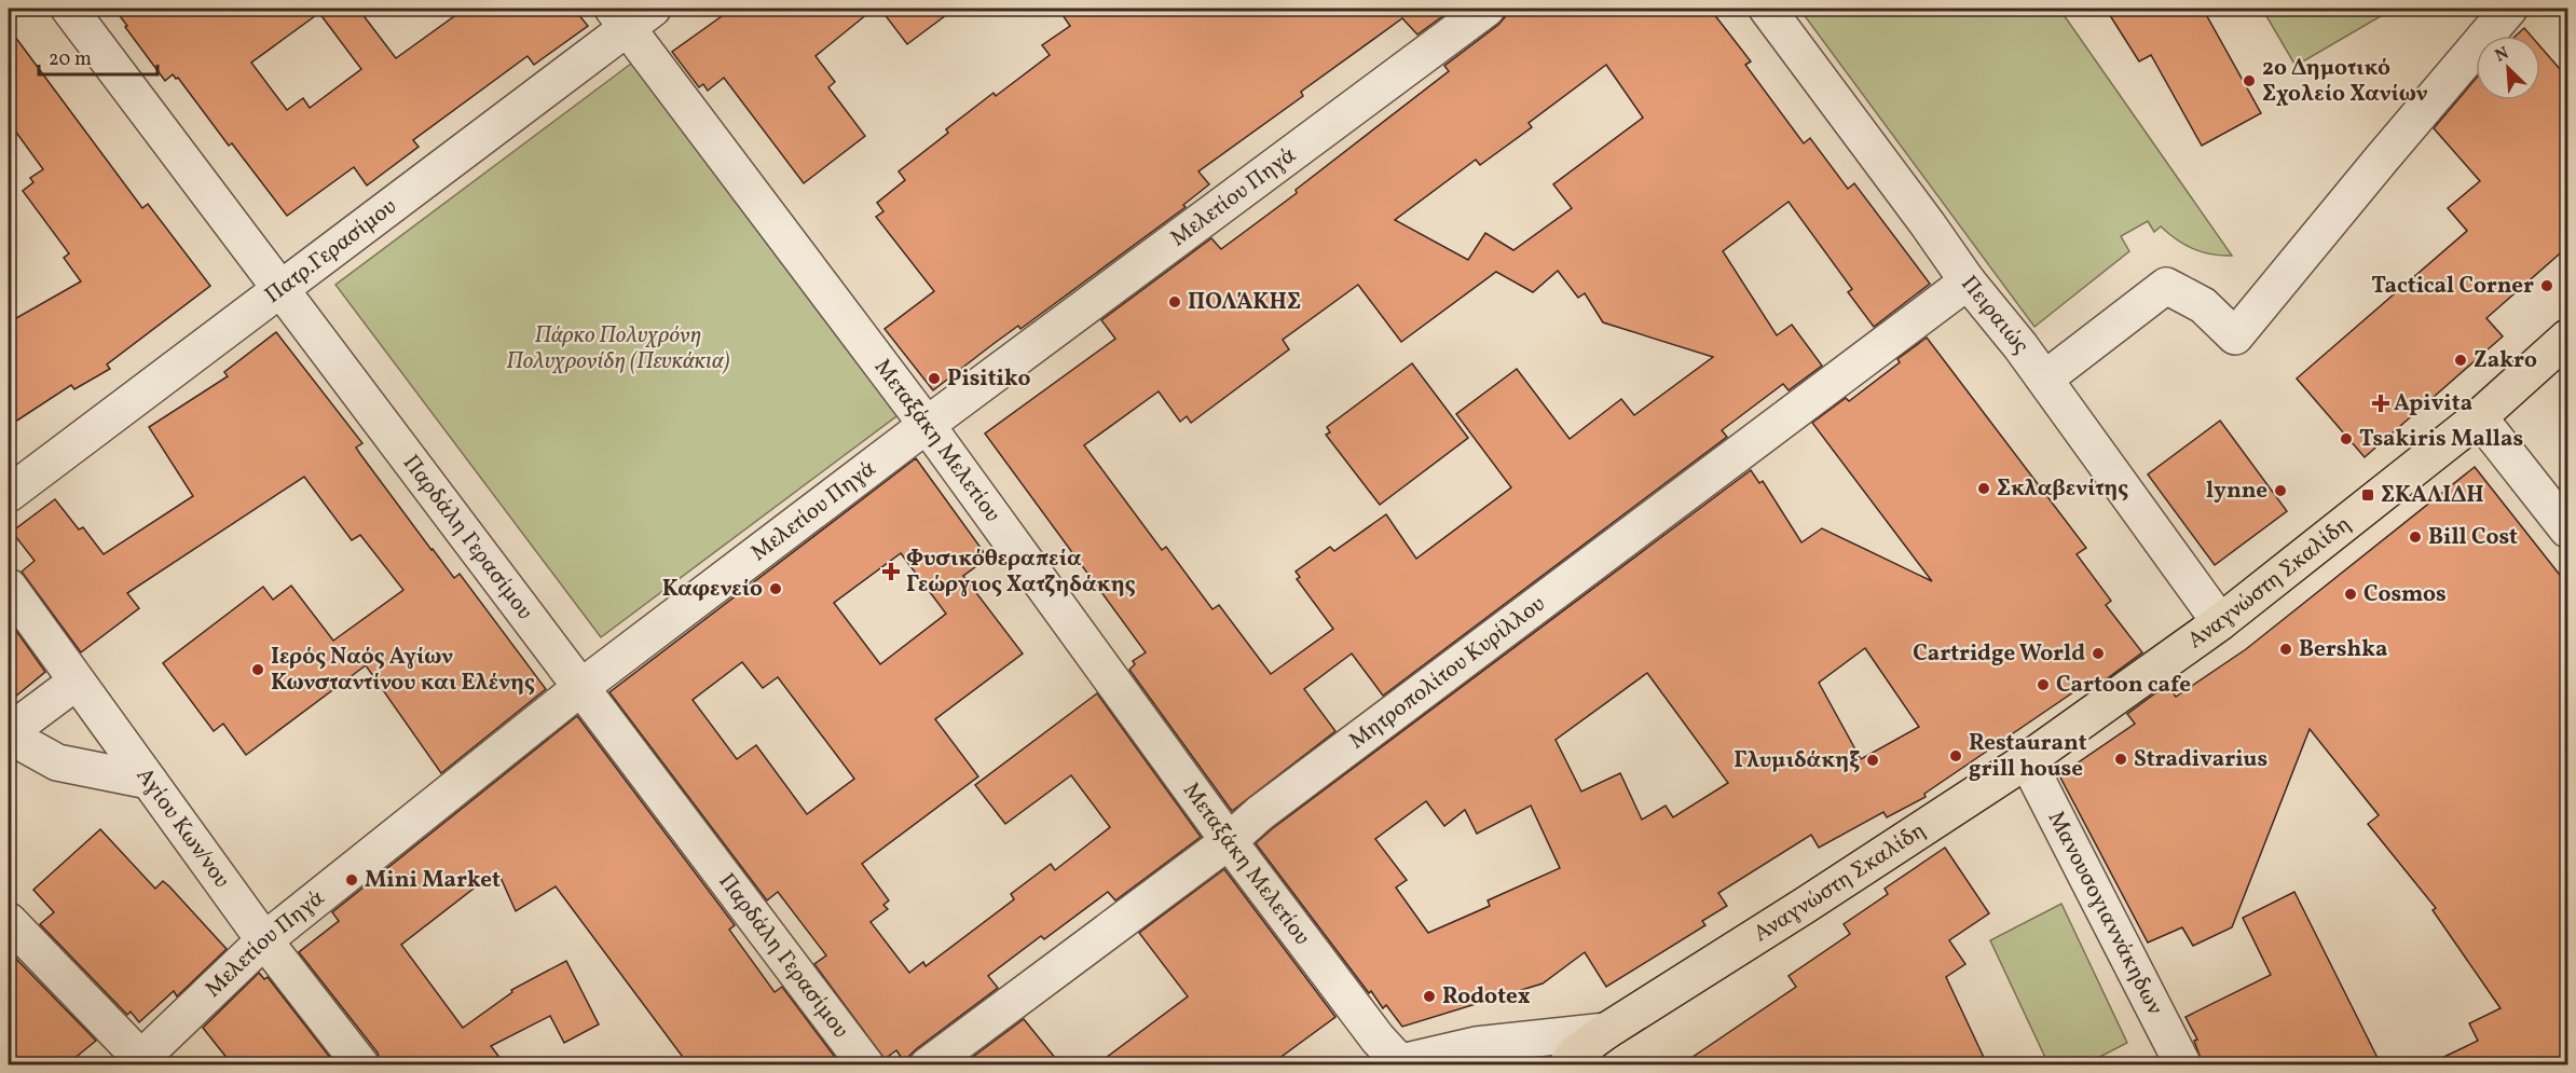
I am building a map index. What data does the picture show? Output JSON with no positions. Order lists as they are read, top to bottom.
{
  "streets": {
    "main road": ["Αναγνώστη Σκαλίδη"],
    "street": [
      "Μελετίου Πηγά",
      "Πατρ.Γερασίμου",
      "Πειραιώς",
      "Μεταξάκη Μελετίου",
      "Παρδάλη Γερασίμου",
      "Μητροπολίτου Κυρίλλου",
      "Αγίου Κων/νου",
      "Μανουσογιαννάκηδων"
    ]
  },
  "crossings": [
    ["Μελετίου Πηγά", "Μεταξάκη Μελετίου"],
    ["Μελετίου Πηγά", "Παρδάλη Γερασίμου"],
    ["Μελετίου Πηγά", "Αγίου Κων/νου"],
    ["Πατρ.Γερασίμου", "Μεταξάκη Μελετίου"],
    ["Πατρ.Γερασίμου", "Παρδάλη Γερασίμου"],
    ["Πειραιώς", "Αναγνώστη Σκαλίδη"],
    ["Πειραιώς", "Μητροπολίτου Κυρίλλου"],
    ["Μεταξάκη Μελετίου", "Μητροπολίτου Κυρίλλου"],
    ["Αναγνώστη Σκαλίδη", "Μανουσογιαννάκηδων"]
  ],
  "parks": ["Πάρκο Πολυχρόνη Πολυχρονίδη (Πευκάκια)"],
  "places": {
    "other": [
      "2ο Δημοτικό Σχολείο Χανίων",
      "Tactical Corner",
      "ΠΟΛΆΚΗΣ",
      "Zakro",
      "Pisitiko",
      "Tsakiris Mallas",
      "Σκλαβενίτης",
      "lynne",
      "Bill Cost",
      "Καφενείο",
      "Cosmos",
      "Bershka",
      "Cartridge World",
      "Ιερός Ναός Αγίων Κωνσταντίνου και Ελένης",
      "Cartoon cafe",
      "Restaurant grill house",
      "Stradivarius",
      "Γλυμιδάκηξ",
      "Mini Market",
      "Rodotex"
    ],
    "health": ["Apivita", "Φυσικόθεραπεία Γεώργιος Χατζηδάκης"],
    "transit": ["ΣΚΑΛΙΔΗ"]
  },
  "scale_bar": "20 m",
  "north": "top left"
}
